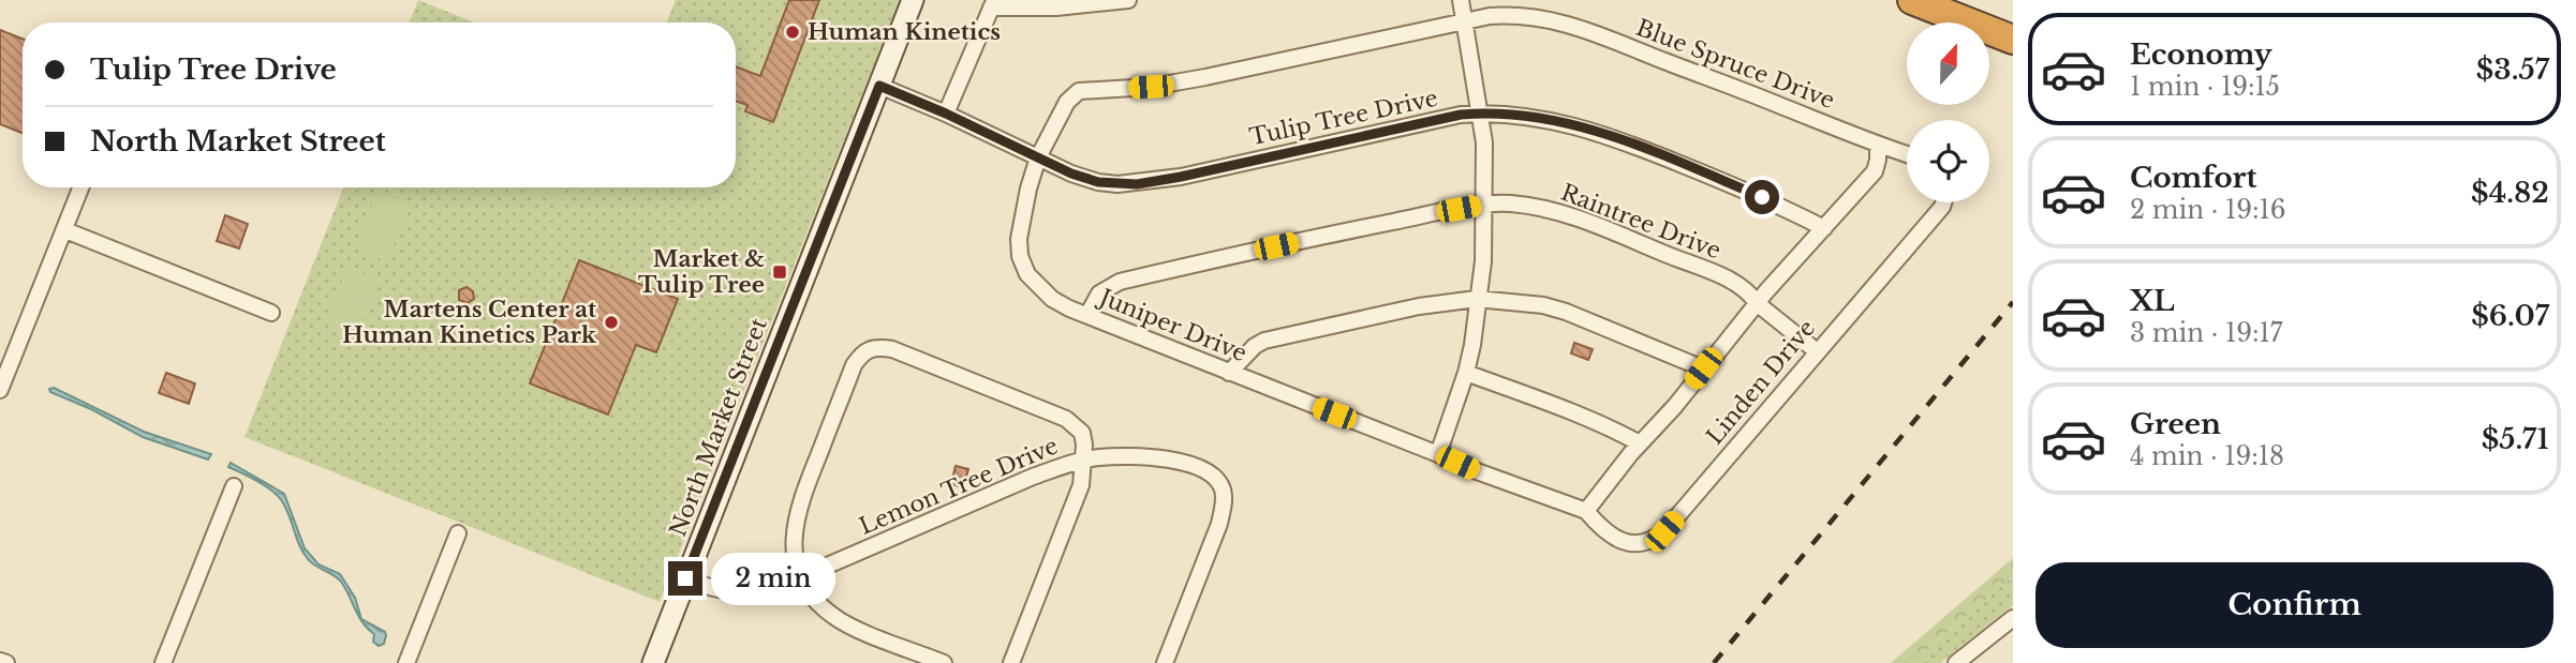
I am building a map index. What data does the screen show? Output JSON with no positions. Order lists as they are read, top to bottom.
{
  "streets": {
    "main road": ["North Market Street"],
    "street": [
      "Blue Spruce Drive",
      "Tulip Tree Drive",
      "Raintree Drive",
      "Juniper Drive",
      "Linden Drive",
      "Lemon Tree Drive"
    ]
  },
  "crossings": [
    ["Blue Spruce Drive", "Tulip Tree Drive"],
    ["Blue Spruce Drive", "Juniper Drive"],
    ["Tulip Tree Drive", "Juniper Drive"],
    ["Raintree Drive", "Juniper Drive"],
    ["Raintree Drive", "Linden Drive"],
    ["Juniper Drive", "Linden Drive"],
    ["North Market Street", "Lemon Tree Drive"]
  ],
  "places": {
    "other": ["Human Kinetics", "Martens Center at Human Kinetics Park"],
    "transit": ["Market & Tulip Tree"]
  },
  "north": "top",
  "page": {
    "list": [
      {
        "name": "Economy",
        "note": "1 min · 19:15",
        "value": "$3.57"
      },
      {
        "name": "Comfort",
        "note": "2 min · 19:16",
        "value": "$4.82"
      },
      {
        "name": "XL",
        "note": "3 min · 19:17",
        "value": "$6.07"
      },
      {
        "name": "Green",
        "note": "4 min · 19:18",
        "value": "$5.71"
      }
    ],
    "banner": ["Tulip Tree Drive", "North Market Street"],
    "buttons": "Confirm",
    "bubble": "2 min"
  }
}
